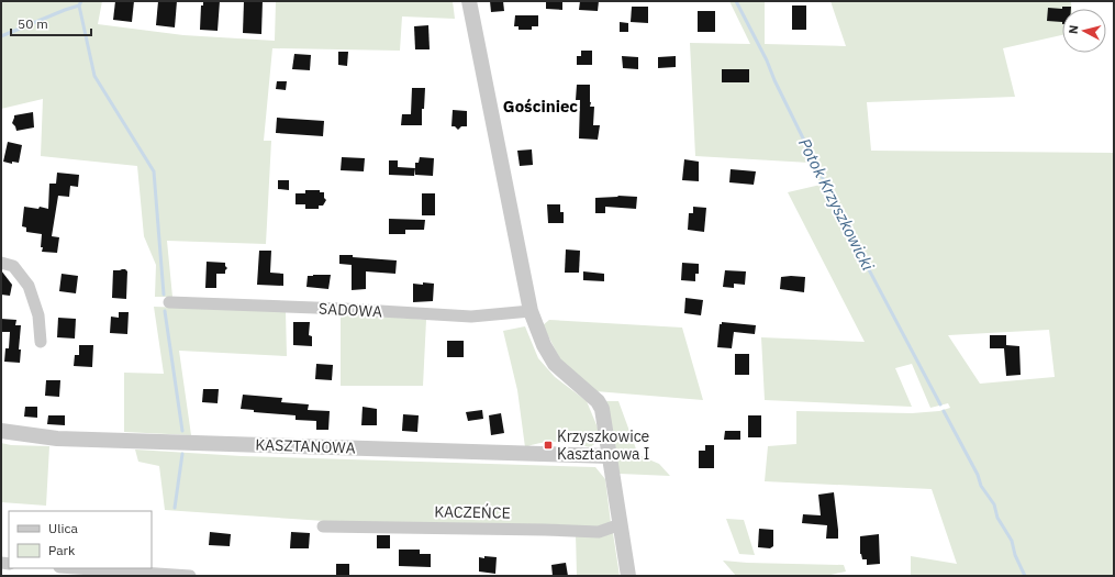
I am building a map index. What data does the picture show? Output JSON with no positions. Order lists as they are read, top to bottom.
{
  "streets": {
    "street": ["SADOWA", "KASZTANOWA", "KACZEŃCE"]
  },
  "districts": ["Gościniec"],
  "water": ["Potok Krzyszkowicki"],
  "places": {
    "transit": ["Krzyszkowice Kasztanowa I"]
  },
  "legend": ["Ulica", "Park"],
  "scale_bar": "50 m",
  "north": "left"
}
